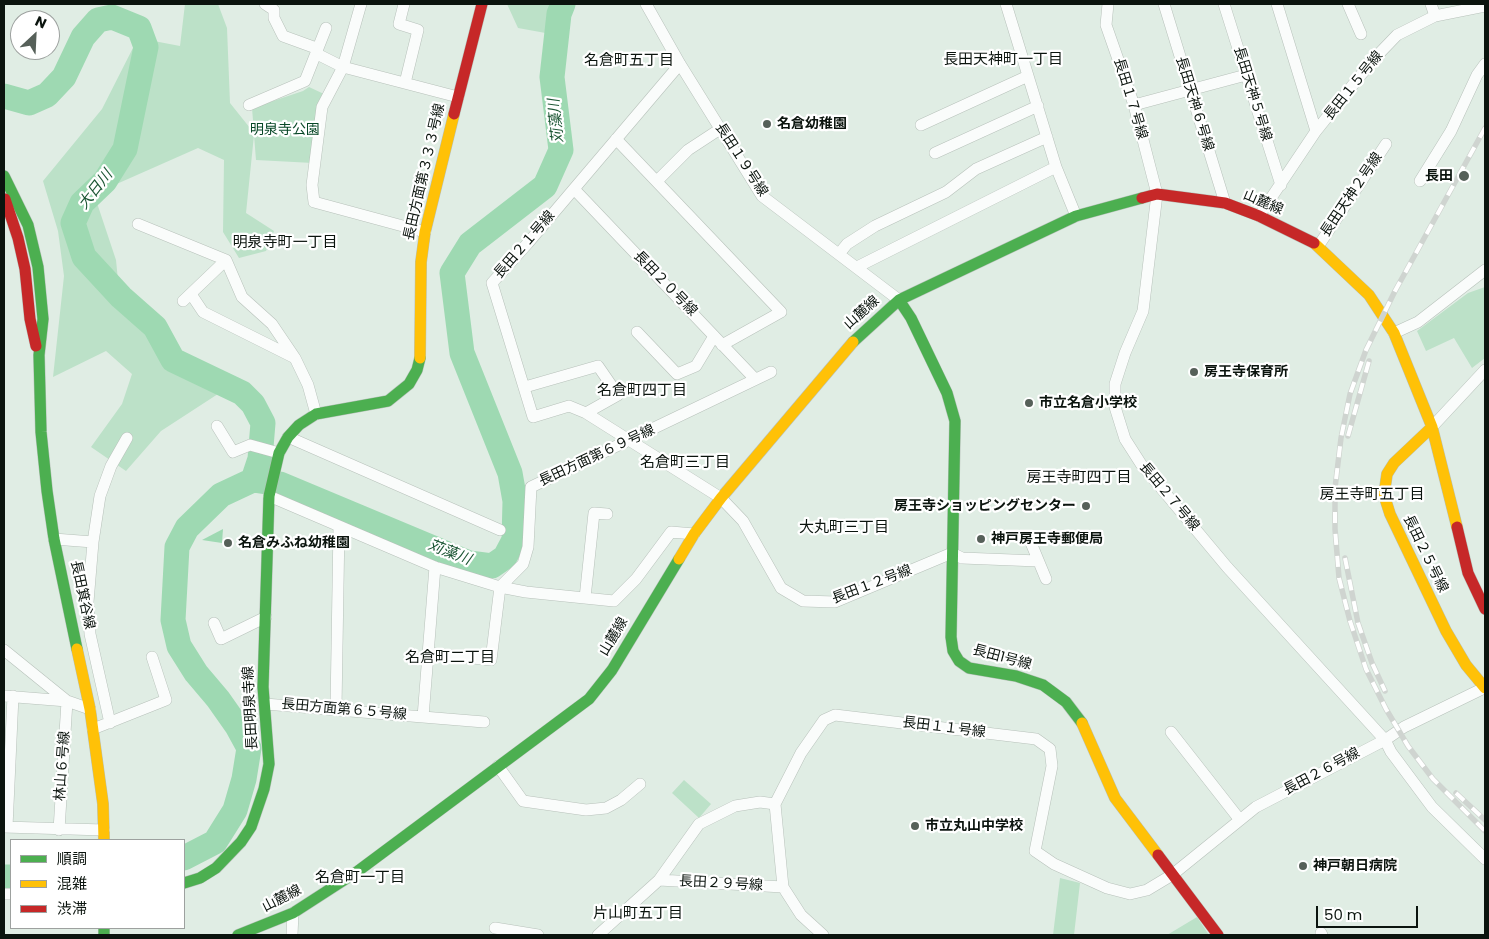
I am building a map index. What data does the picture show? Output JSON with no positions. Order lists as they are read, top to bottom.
{
  "streets": {
    "street": [
      "長田１５号線",
      "長田天神５号線",
      "長田１７号線",
      "長田天神６号線",
      "長田１９号線",
      "長田方面第３３３号線",
      "長田天神２号線",
      "山麓線",
      "長田２１号線",
      "長田２０号線",
      "長田方面第６９号線",
      "長田２７号線",
      "長田２５号線",
      "長田１２号線",
      "長田箕谷線",
      "長田1号線",
      "長田明泉寺線",
      "長田方面第６５号線",
      "長田１１号線",
      "林山６号線",
      "長田２６号線",
      "長田２９号線"
    ]
  },
  "crossings": [
    ["長田１５号線", "長田天神５号線"],
    ["長田１５号線", "山麓線"],
    ["長田１７号線", "山麓線"],
    ["長田１７号線", "長田２７号線"],
    ["長田天神６号線", "山麓線"],
    ["長田１９号線", "山麓線"],
    ["長田１９号線", "長田２１号線"],
    ["長田１９号線", "長田1号線"],
    ["長田方面第３３３号線", "長田明泉寺線"],
    ["長田天神２号線", "山麓線"],
    ["山麓線", "長田２７号線"],
    ["山麓線", "長田２５号線"],
    ["山麓線", "長田１２号線"],
    ["山麓線", "長田1号線"],
    ["長田２１号線", "長田２０号線"],
    ["長田２１号線", "長田方面第６９号線"],
    ["長田２１号線", "長田１２号線"],
    ["長田２０号線", "長田方面第６９号線"],
    ["長田方面第６９号線", "長田１２号線"],
    ["長田２７号線", "長田２６号線"],
    ["長田２５号線", "長田２６号線"],
    ["長田１２号線", "長田1号線"],
    ["長田1号線", "長田１１号線"],
    ["長田1号線", "長田２６号線"],
    ["長田明泉寺線", "長田方面第６５号線"],
    ["長田１１号線", "長田２６号線"]
  ],
  "districts": [
    "長田天神町一丁目",
    "名倉町五丁目",
    "明泉寺町一丁目",
    "名倉町四丁目",
    "名倉町三丁目",
    "房王寺町四丁目",
    "房王寺町五丁目",
    "大丸町三丁目",
    "名倉町二丁目",
    "名倉町一丁目",
    "片山町五丁目"
  ],
  "water": ["苅藻川", "大日川"],
  "parks": ["明泉寺公園"],
  "places": [
    "名倉幼稚園",
    "長田",
    "房王寺保育所",
    "市立名倉小学校",
    "房王寺ショッピングセンター",
    "神戸房王寺郵便局",
    "名倉みふね幼稚園",
    "市立丸山中学校",
    "神戸朝日病院"
  ],
  "legend": ["順調", "混雑", "渋滞"],
  "scale_bar": "50 m",
  "north": "top right"
}
